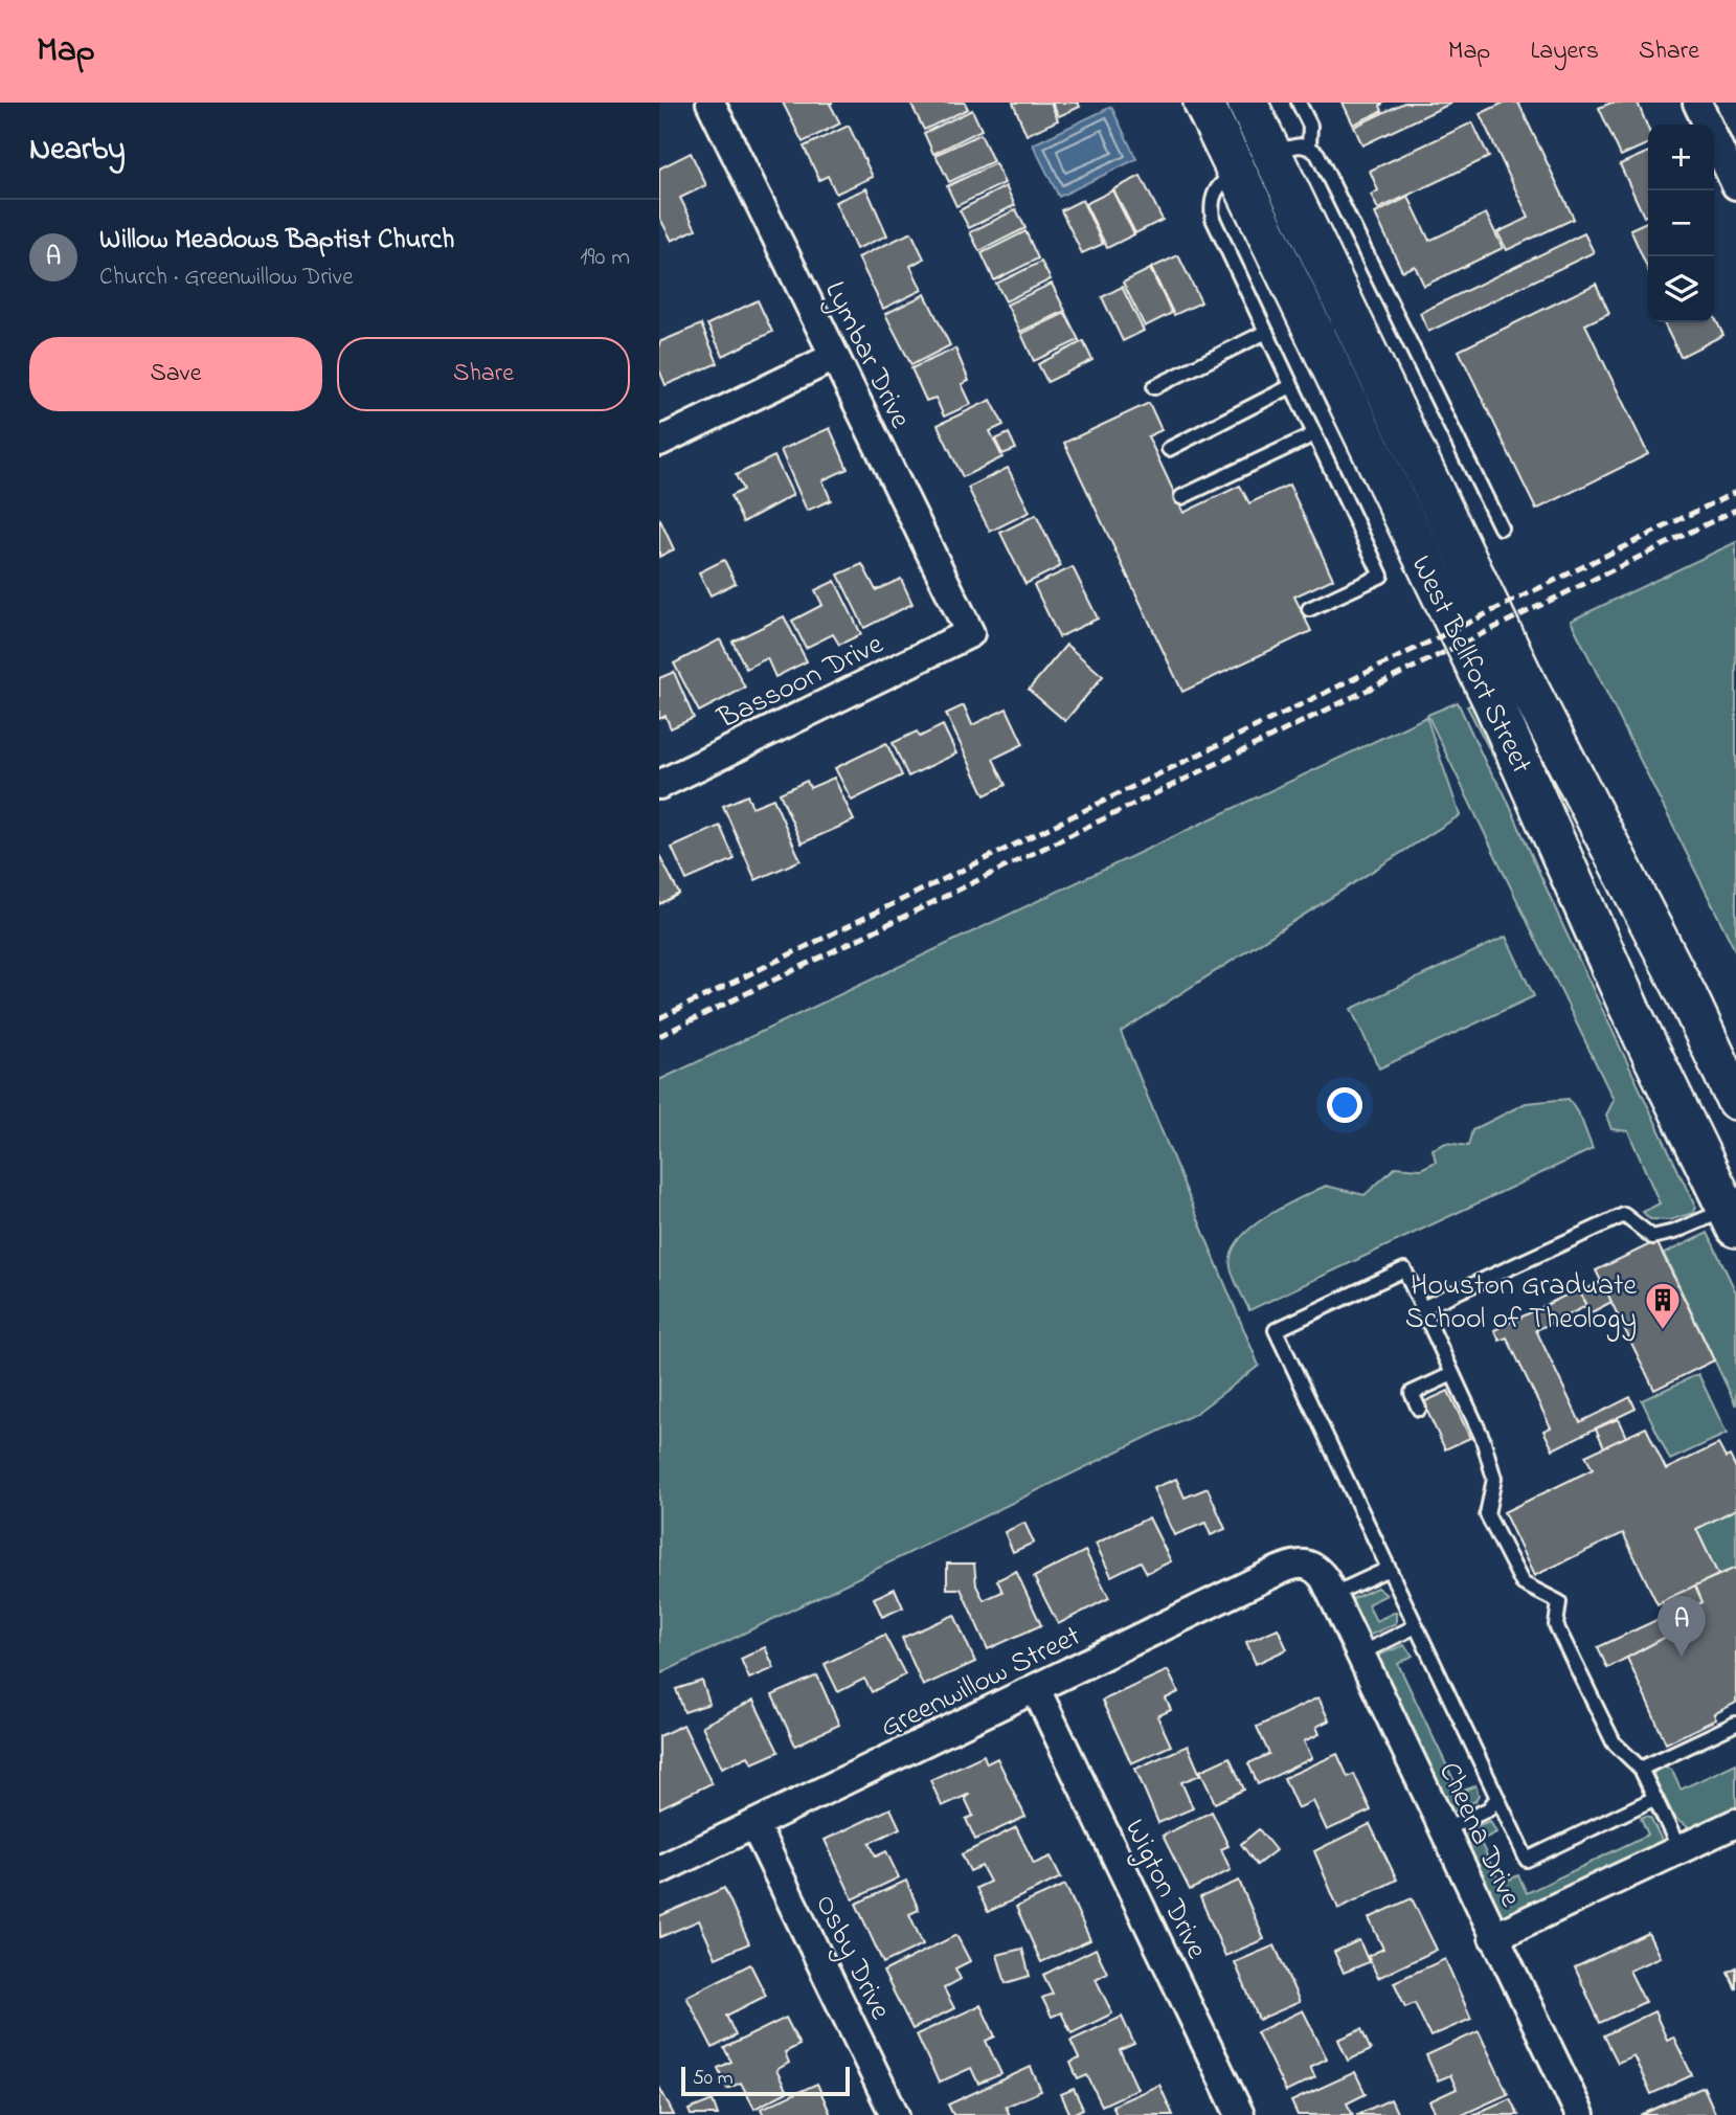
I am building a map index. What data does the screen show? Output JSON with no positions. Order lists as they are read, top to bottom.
{
  "streets": {
    "main road": ["West Bellfort Street"],
    "street": [
      "Lymbar Drive",
      "Bassoon Drive",
      "Greenwillow Street",
      "Cheena Drive",
      "Wigton Drive",
      "Osby Drive"
    ]
  },
  "crossings": [
    ["Lymbar Drive", "Bassoon Drive"],
    ["Greenwillow Street", "Cheena Drive"],
    ["Greenwillow Street", "Wigton Drive"],
    ["Greenwillow Street", "Osby Drive"]
  ],
  "places": {
    "building": ["Houston Graduate School of Theology"]
  },
  "scale_bar": "50 m",
  "page": {
    "header": "Map",
    "nav": ["Map", "Layers", "Share"],
    "heading": "Nearby",
    "map_buttons": ["+", "−"],
    "list": [
      {
        "mark": "A",
        "name": "Willow Meadows Baptist Church",
        "note": "Church · Greenwillow Drive",
        "value": "190 m"
      }
    ],
    "buttons": ["Save", "Share"],
    "pins": "A",
    "scale": "50 m"
  }
}
